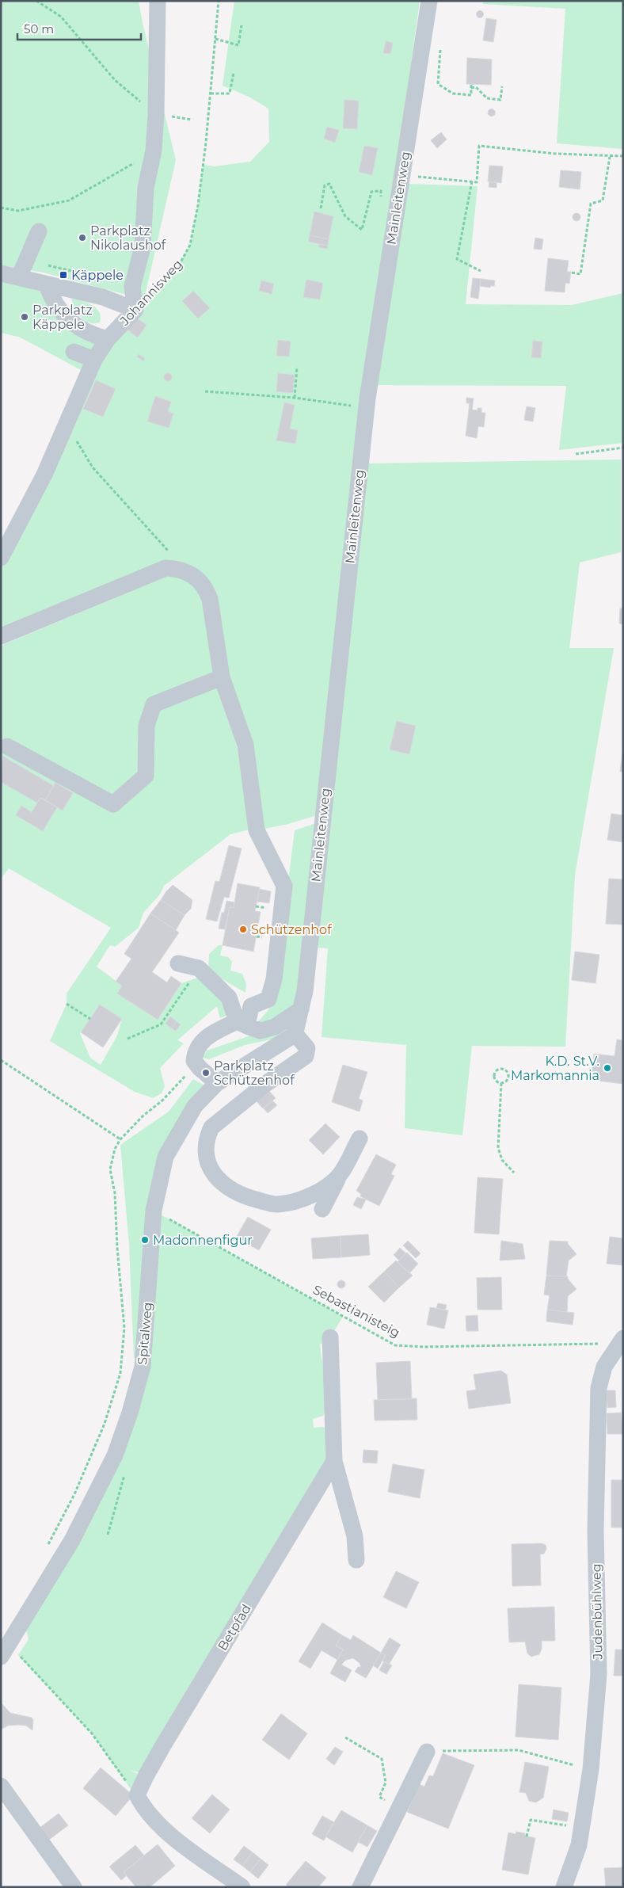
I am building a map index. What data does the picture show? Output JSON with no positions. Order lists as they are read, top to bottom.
{
  "streets": {
    "street": [
      "Mainleitenweg",
      "Johannisweg",
      "Spitalweg",
      "Judenbühlweg",
      "Betpfad"
    ],
    "path": ["Sebastianisteig"]
  },
  "crossings": [
    ["Mainleitenweg", "Spitalweg"],
    ["Sebastianisteig", "Spitalweg"],
    ["Sebastianisteig", "Judenbühlweg"]
  ],
  "places": {
    "other": [
      "Parkplatz Nikolaushof",
      "Parkplatz Käppele",
      "Schützenhof",
      "K.D. St.V. Markomannia",
      "Parkplatz Schützenhof",
      "Madonnenfigur"
    ],
    "transit": ["Käppele"]
  },
  "scale_bar": "50 m"
}
